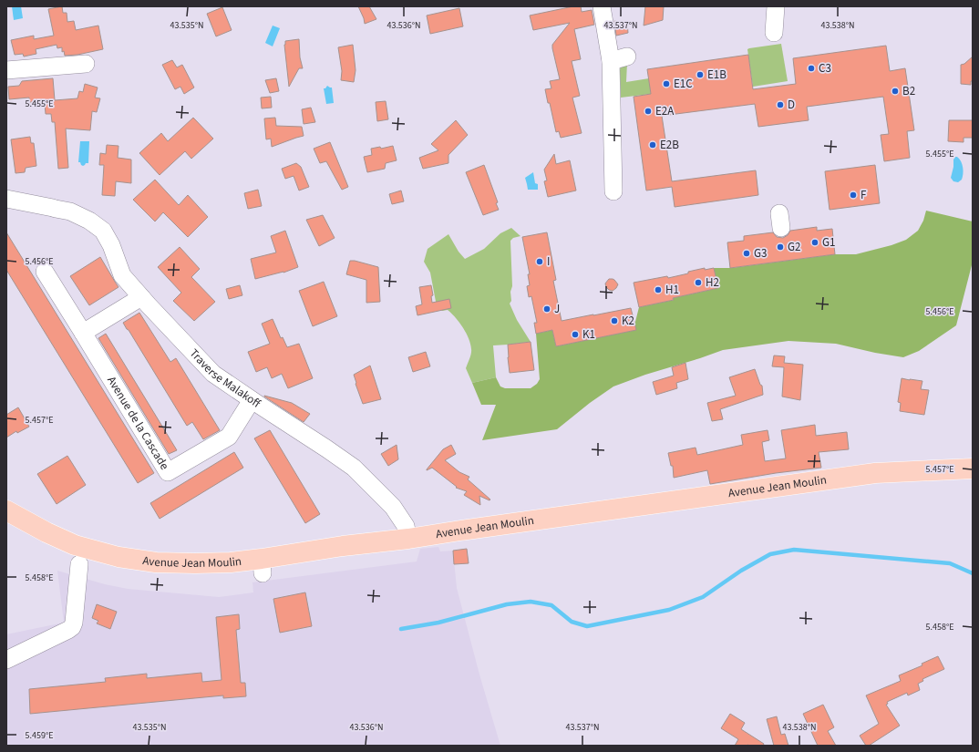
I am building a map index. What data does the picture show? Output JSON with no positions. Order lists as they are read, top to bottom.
{
  "streets": {
    "main road": ["Avenue Jean Moulin"],
    "street": ["Traverse Malakoff", "Avenue de la Cascade"]
  },
  "crossings": [
    ["Traverse Malakoff", "Avenue de la Cascade"],
    ["Traverse Malakoff", "Avenue Jean Moulin"]
  ],
  "places": [
    "C3",
    "E1B",
    "E1C",
    "B2",
    "D",
    "E2A",
    "E2B",
    "F",
    "G1",
    "G2",
    "G3",
    "I",
    "H2",
    "H1",
    "J",
    "K2",
    "K1"
  ],
  "coordinates": [
    "43.535°N",
    "43.536°N",
    "43.537°N",
    "43.538°N",
    "5.455°E",
    "5.456°E",
    "5.457°E",
    "5.458°E",
    "5.459°E"
  ]
}
